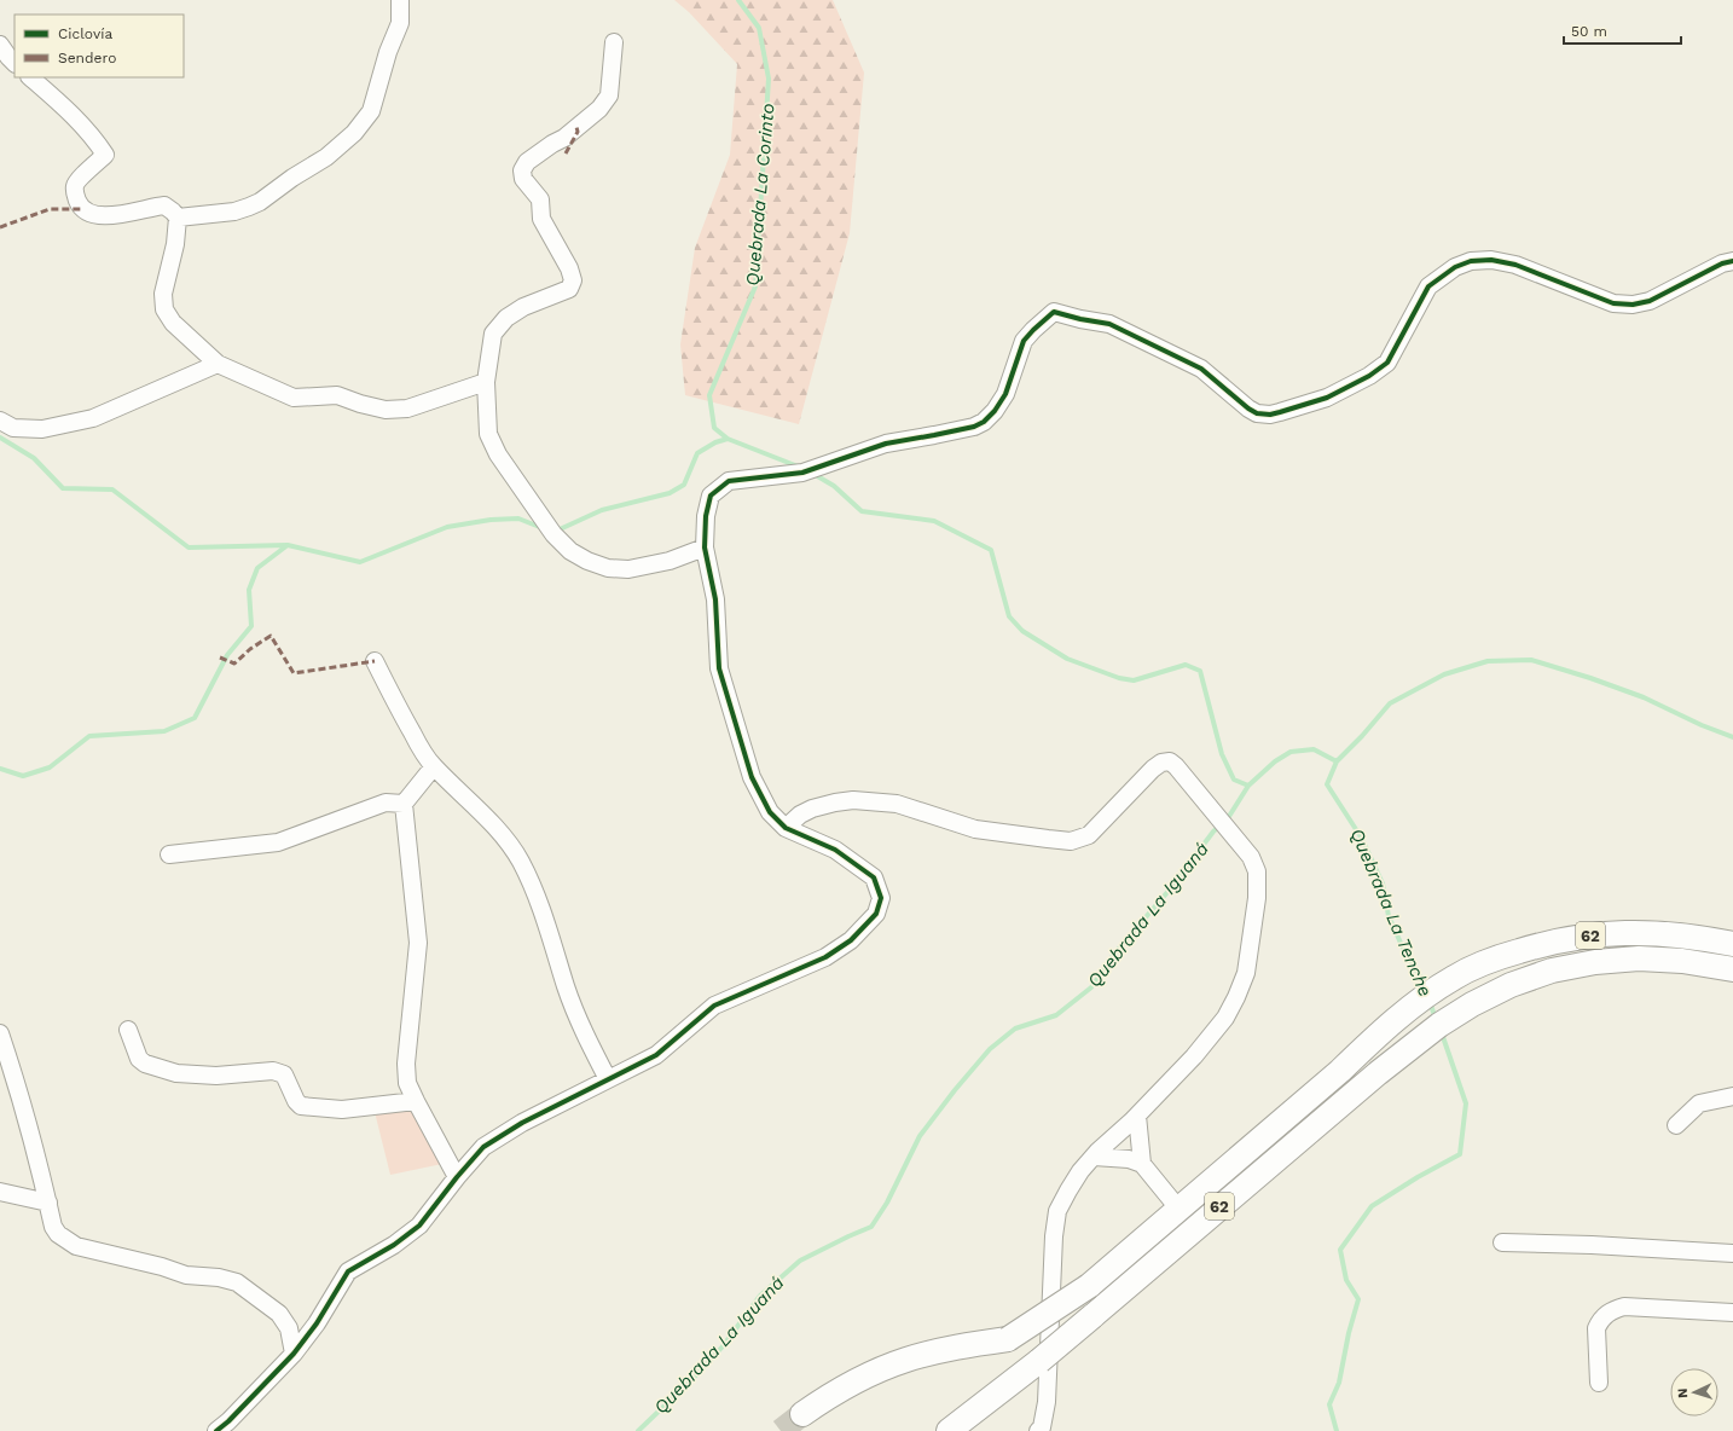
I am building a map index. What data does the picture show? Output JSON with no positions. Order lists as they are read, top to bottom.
{
  "streets": {
    "highway": ["62"]
  },
  "water": ["Quebrada La Corinto", "Quebrada La Tenche", "Quebrada La Iguaná"],
  "legend": ["Ciclovía", "Sendero"],
  "scale_bar": "50 m",
  "north": "left"
}
